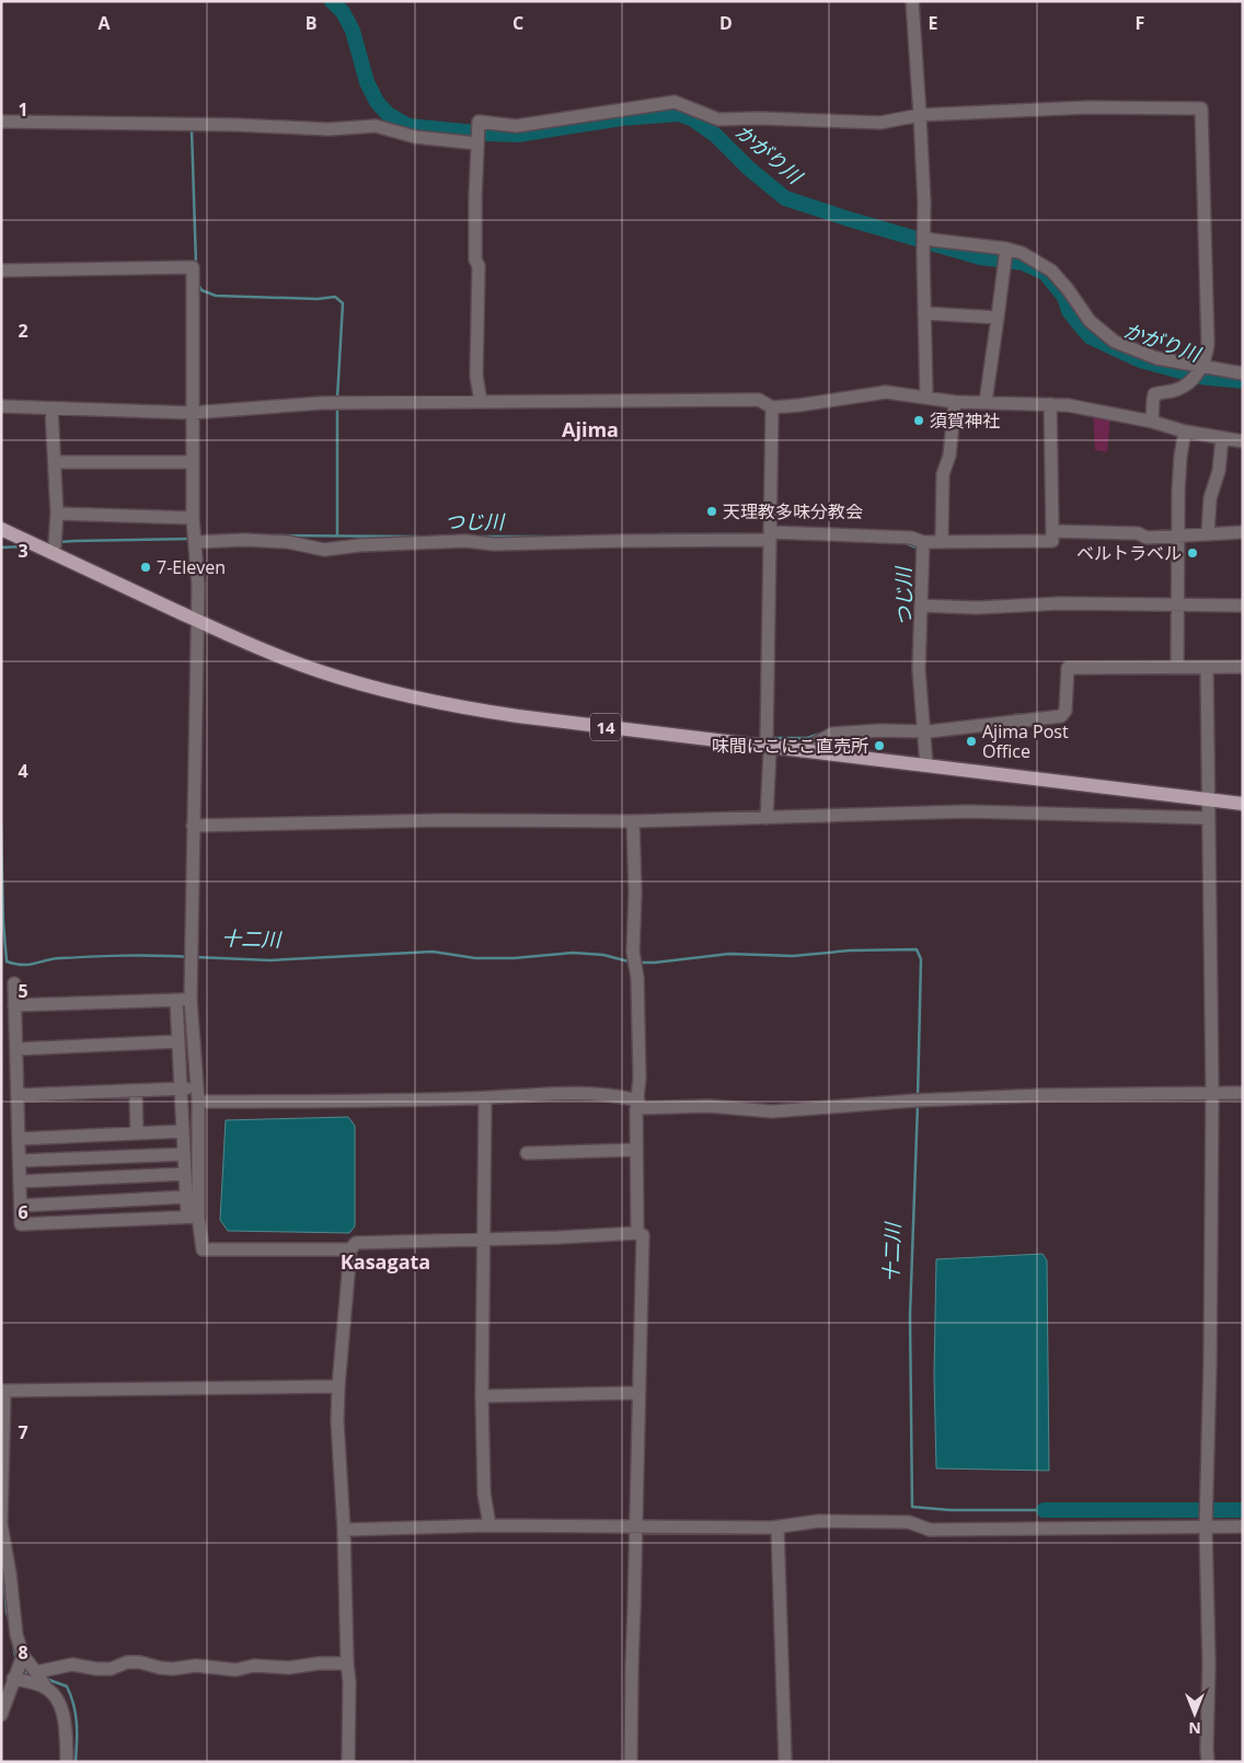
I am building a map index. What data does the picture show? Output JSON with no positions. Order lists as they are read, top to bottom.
{
  "streets": {
    "main road": ["14"]
  },
  "districts": ["Ajima", "Kasagata"],
  "water": ["かがり川", "つじ川", "十二川"],
  "places": [
    "須賀神社",
    "天理教多味分教会",
    "ベルトラベル",
    "7-Eleven",
    "Ajima Post Office",
    "味間にこにこ直売所"
  ],
  "north": "bottom",
  "grid": {
    "columns": [
      "A",
      "B",
      "C",
      "D",
      "E",
      "F"
    ],
    "rows": [
      "1",
      "2",
      "3",
      "4",
      "5",
      "6",
      "7",
      "8"
    ]
  }
}
